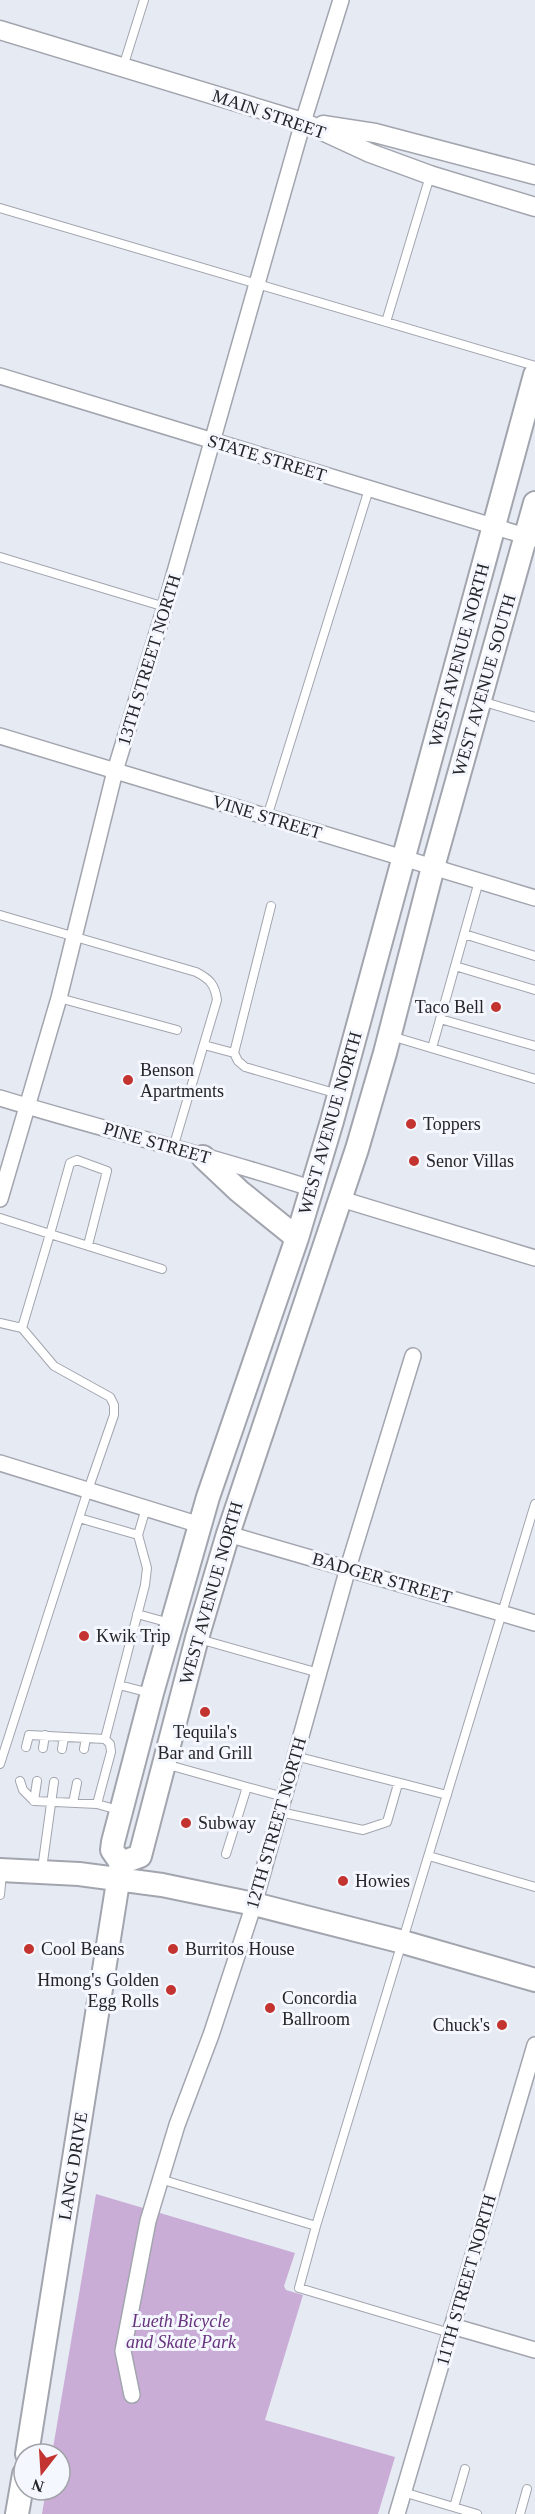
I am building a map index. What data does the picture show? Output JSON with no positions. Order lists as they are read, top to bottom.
{
  "streets": {
    "main road": ["WEST AVENUE NORTH", "WEST AVENUE SOUTH", "LANG DRIVE"],
    "street": [
      "MAIN STREET",
      "STATE STREET",
      "13TH STREET NORTH",
      "VINE STREET",
      "PINE STREET",
      "BADGER STREET",
      "12TH STREET NORTH",
      "11TH STREET NORTH"
    ]
  },
  "crossings": [
    ["MAIN STREET", "13TH STREET NORTH"],
    ["STATE STREET", "WEST AVENUE NORTH"],
    ["STATE STREET", "13TH STREET NORTH"],
    ["STATE STREET", "WEST AVENUE SOUTH"],
    ["WEST AVENUE NORTH", "WEST AVENUE SOUTH"],
    ["WEST AVENUE NORTH", "VINE STREET"],
    ["WEST AVENUE NORTH", "PINE STREET"],
    ["WEST AVENUE NORTH", "BADGER STREET"],
    ["WEST AVENUE NORTH", "LANG DRIVE"],
    ["13TH STREET NORTH", "VINE STREET"],
    ["13TH STREET NORTH", "PINE STREET"],
    ["WEST AVENUE SOUTH", "VINE STREET"],
    ["BADGER STREET", "12TH STREET NORTH"]
  ],
  "parks": ["Lueth Bicycle and Skate Park"],
  "places": [
    "Taco Bell",
    "Benson Apartments",
    "Toppers",
    "Senor Villas",
    "Kwik Trip",
    "Tequila's Bar and Grill",
    "Subway",
    "Howies",
    "Cool Beans",
    "Burritos House",
    "Hmong's Golden Egg Rolls",
    "Concordia Ballroom",
    "Chuck's"
  ],
  "north": "bottom"
}
